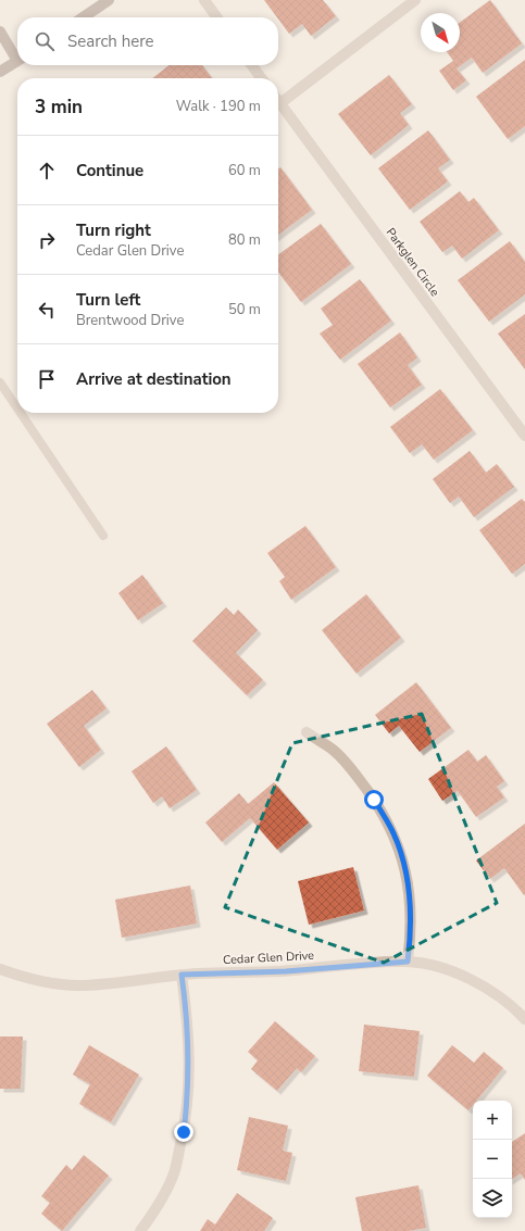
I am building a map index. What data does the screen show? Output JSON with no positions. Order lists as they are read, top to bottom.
{
  "streets": {
    "street": ["Parkglen Circle", "Cedar Glen Drive"]
  },
  "north": "bottom right",
  "page": {
    "search": "Search here",
    "heading": ["3 min", "Walk · 190 m"],
    "list": [
      ["Continue", "60 m"],
      ["Turn right", "Cedar Glen Drive", "80 m"],
      ["Turn left", "Brentwood Drive", "50 m"],
      "Arrive at destination"
    ],
    "map_buttons": ["+", "−"]
  }
}
